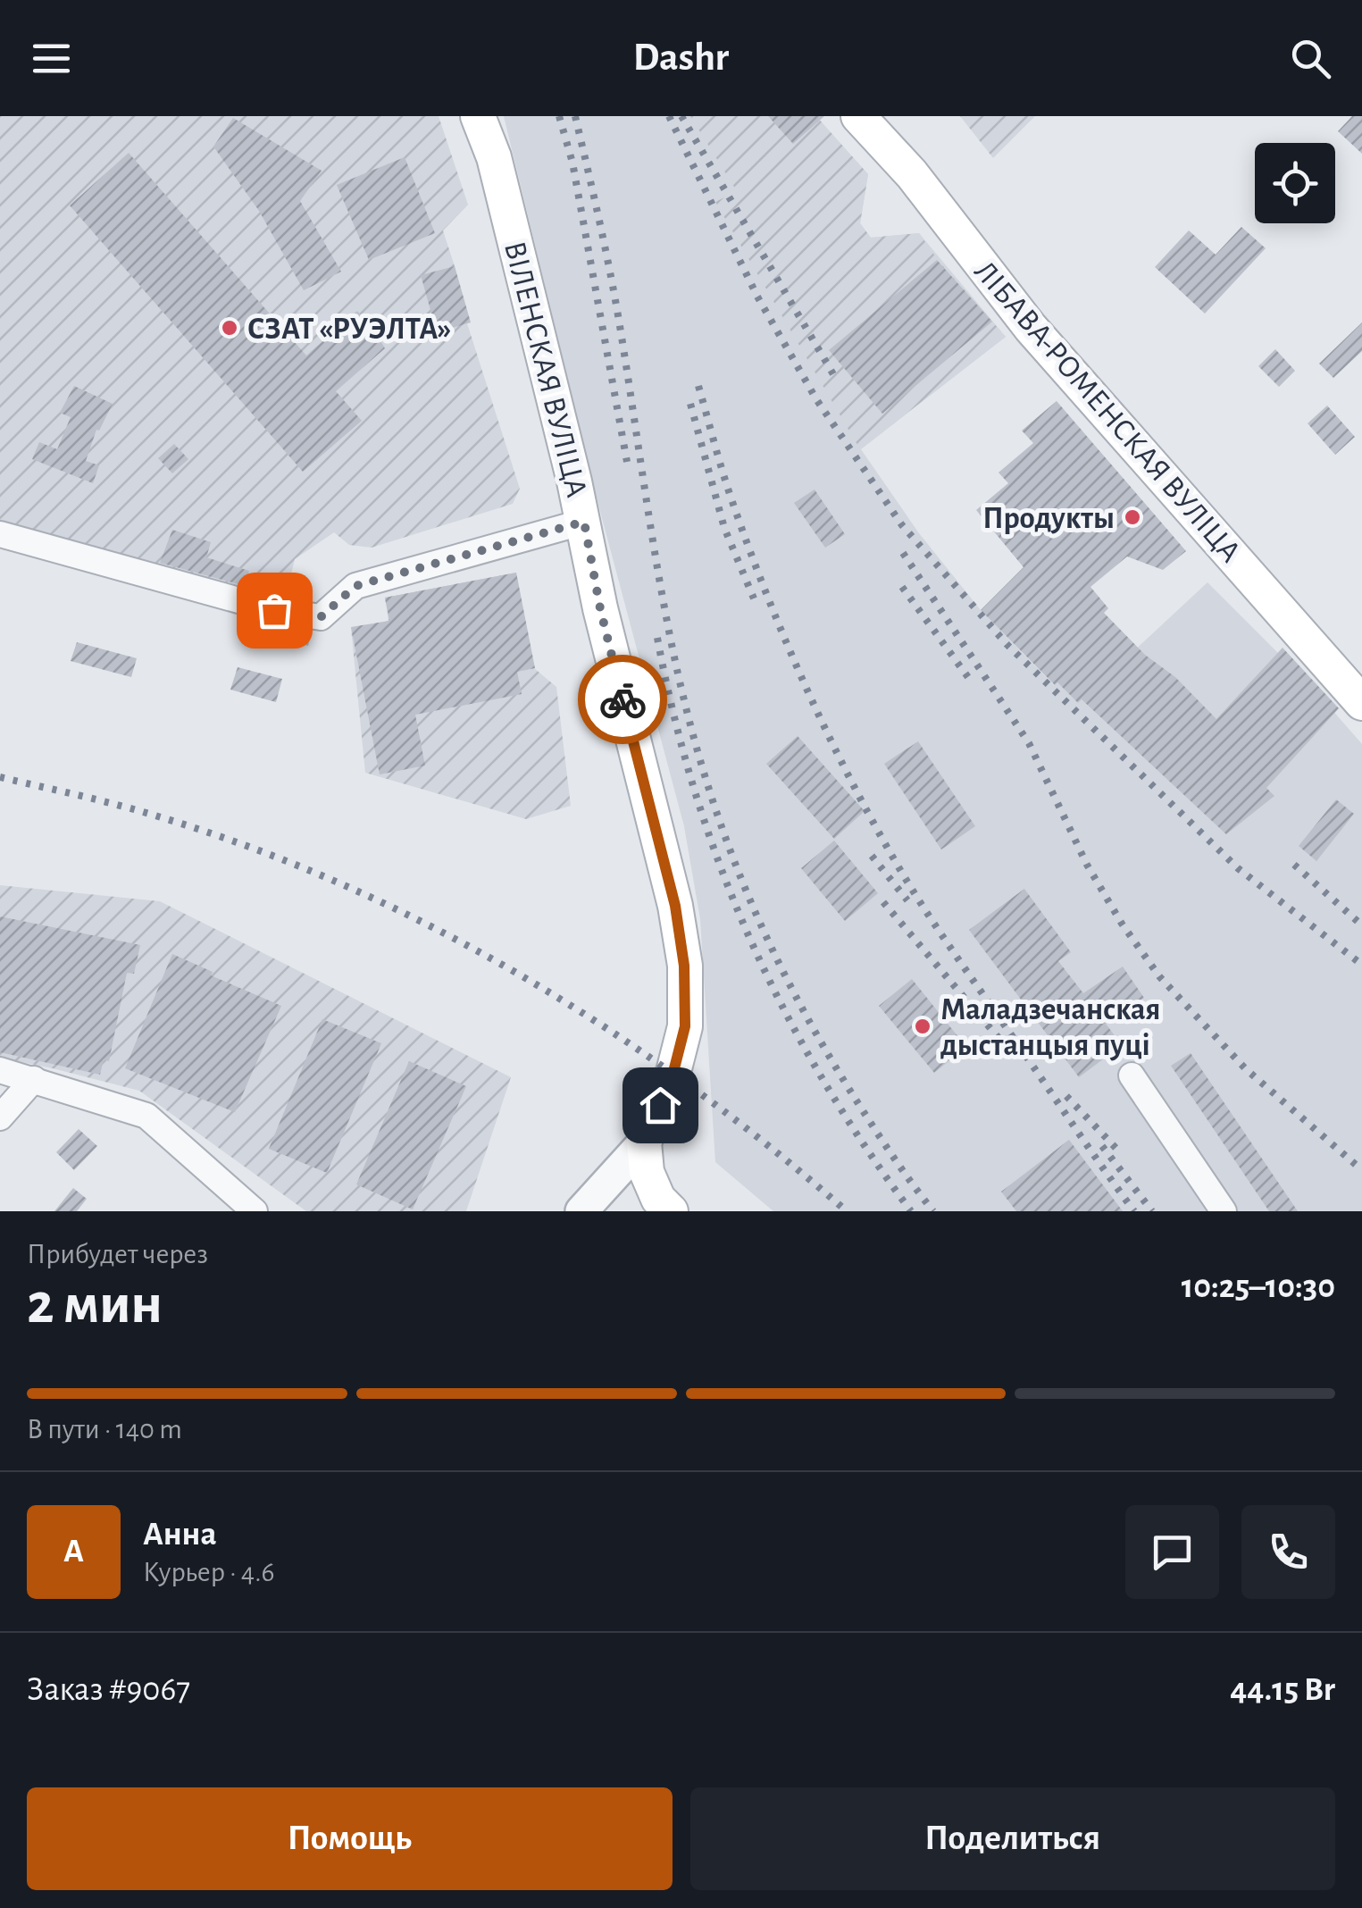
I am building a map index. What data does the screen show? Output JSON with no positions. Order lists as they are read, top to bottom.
{
  "streets": {
    "main road": ["ВІЛЕНСКАЯ ВУЛІЦА", "ЛІБАВА-РОМЕНСКАЯ ВУЛІЦА"]
  },
  "places": ["СЗАТ «РУЭЛТА»", "Продукты", "Маладзечанская дыстанцыя пуці"],
  "page": {
    "header": "Dashr",
    "heading": ["2 мин", "Прибудет через", "10:25–10:30"],
    "panel": [
      "Анна",
      "Курьер · 4.6",
      "Заказ #9067",
      "44.15 Br"
    ],
    "bar": "В пути · 140 m",
    "round": "А",
    "buttons": ["Помощь", "Поделиться"]
  }
}
